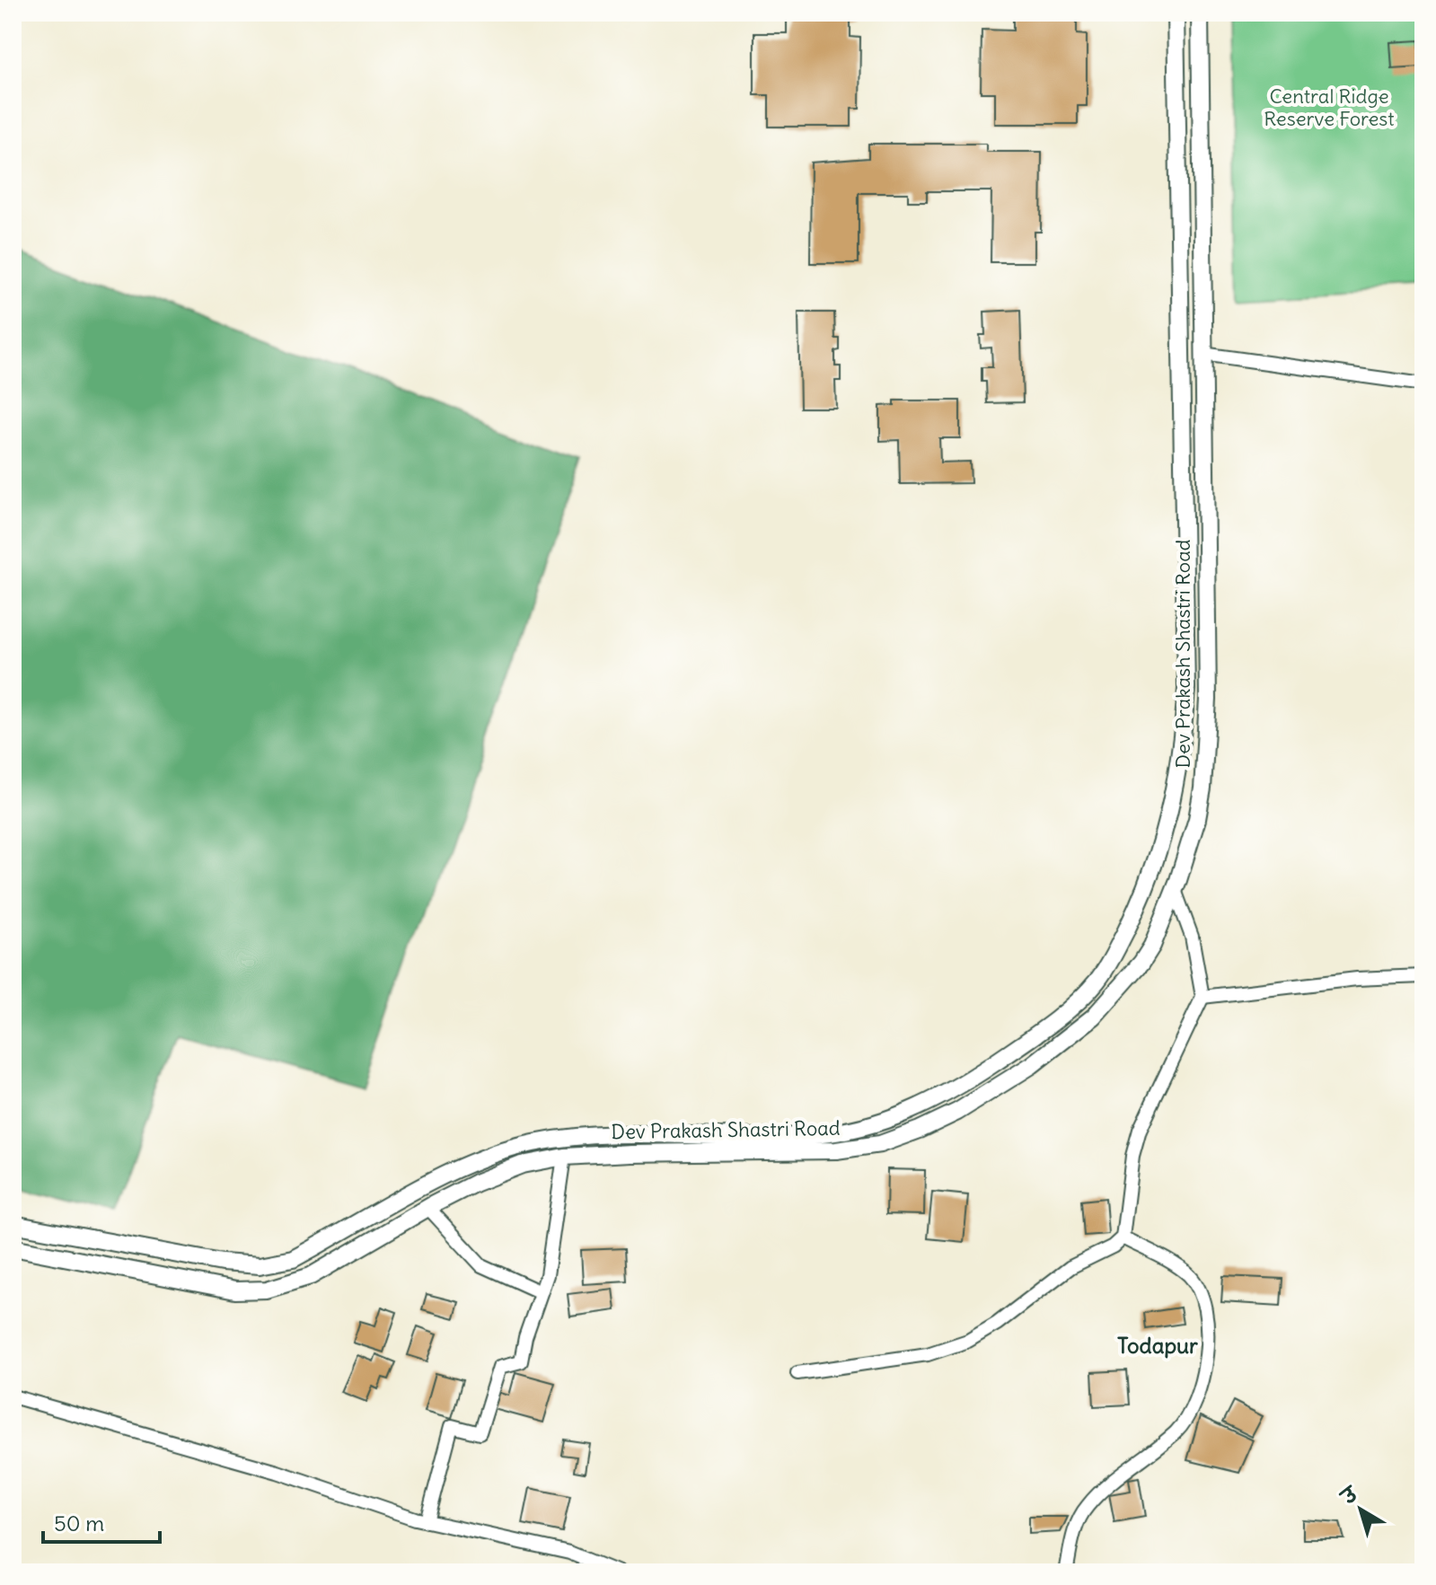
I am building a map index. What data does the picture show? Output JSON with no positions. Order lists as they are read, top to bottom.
{
  "streets": {
    "street": ["Dev Prakash Shastri Road"]
  },
  "districts": ["Todapur"],
  "parks": ["Central Ridge Reserve Forest"],
  "scale_bar": "50 m",
  "north": "top left"
}
